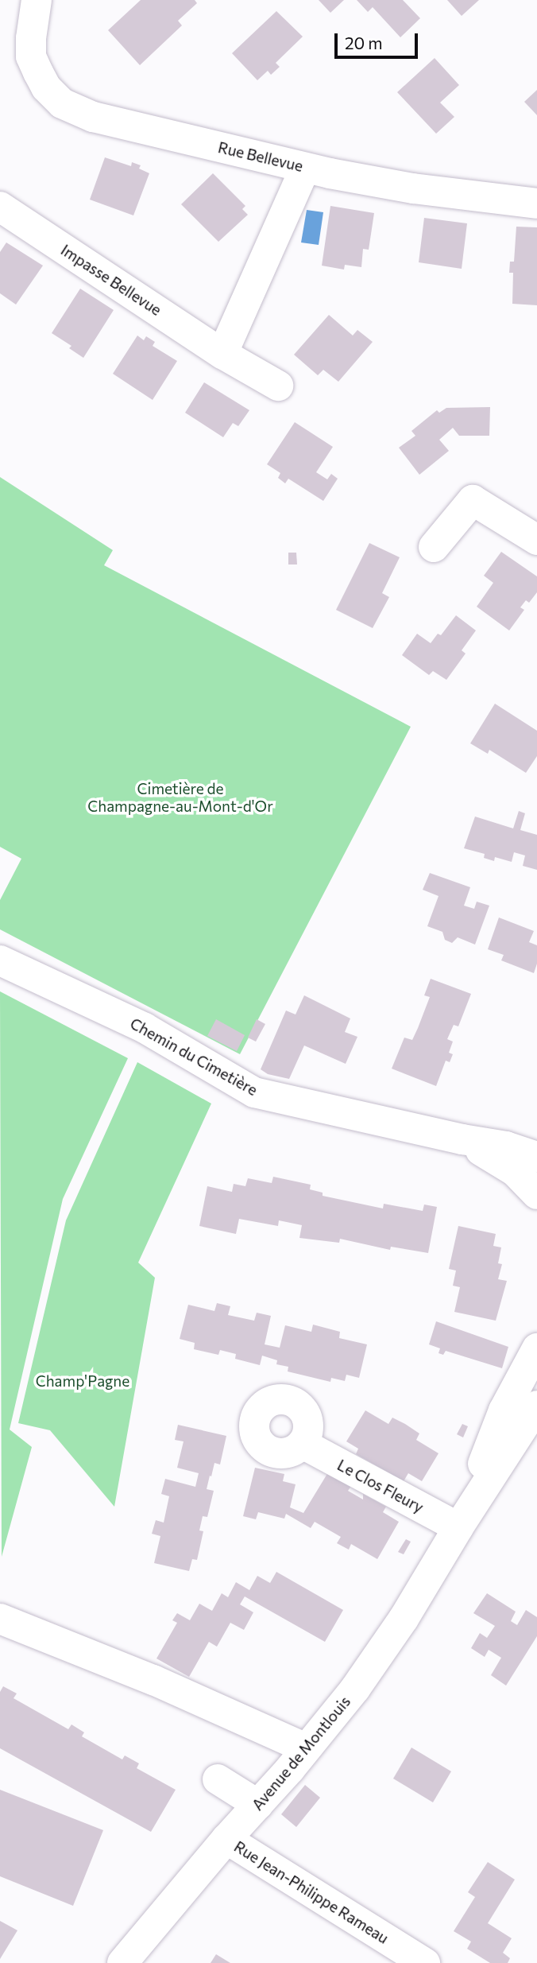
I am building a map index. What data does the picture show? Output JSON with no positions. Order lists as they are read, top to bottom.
{
  "streets": {
    "street": [
      "Rue Bellevue",
      "Impasse Bellevue",
      "Chemin du Cimetière",
      "Le Clos Fleury",
      "Avenue de Montlouis",
      "Rue Jean-Philippe Rameau"
    ]
  },
  "crossings": [
    ["Le Clos Fleury", "Avenue de Montlouis"],
    ["Avenue de Montlouis", "Rue Jean-Philippe Rameau"]
  ],
  "parks": ["Cimetière de Champagne-au-Mont-d'Or", "Champ'Pagne"],
  "scale_bar": "20 m"
}
